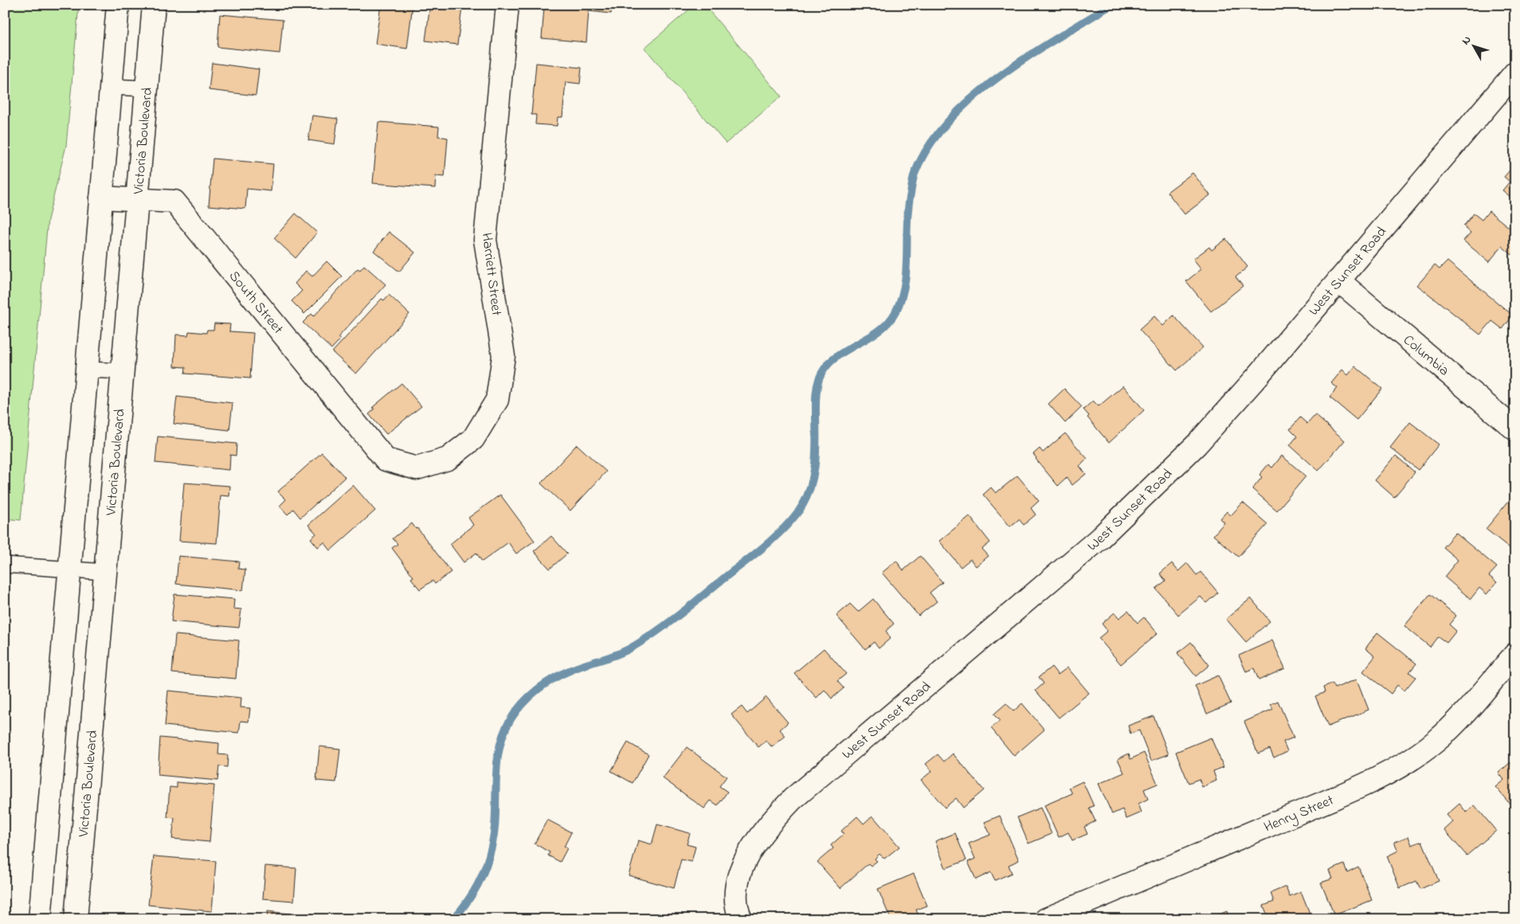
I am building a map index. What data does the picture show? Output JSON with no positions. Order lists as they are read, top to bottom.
{
  "streets": {
    "street": [
      "Victoria Boulevard",
      "West Sunset Road",
      "Harriett Street",
      "South Street",
      "Columbia",
      "Henry Street"
    ]
  },
  "crossings": [
    ["Victoria Boulevard", "South Street"],
    ["West Sunset Road", "Columbia"],
    ["Harriett Street", "South Street"]
  ],
  "north": "top left"
}
